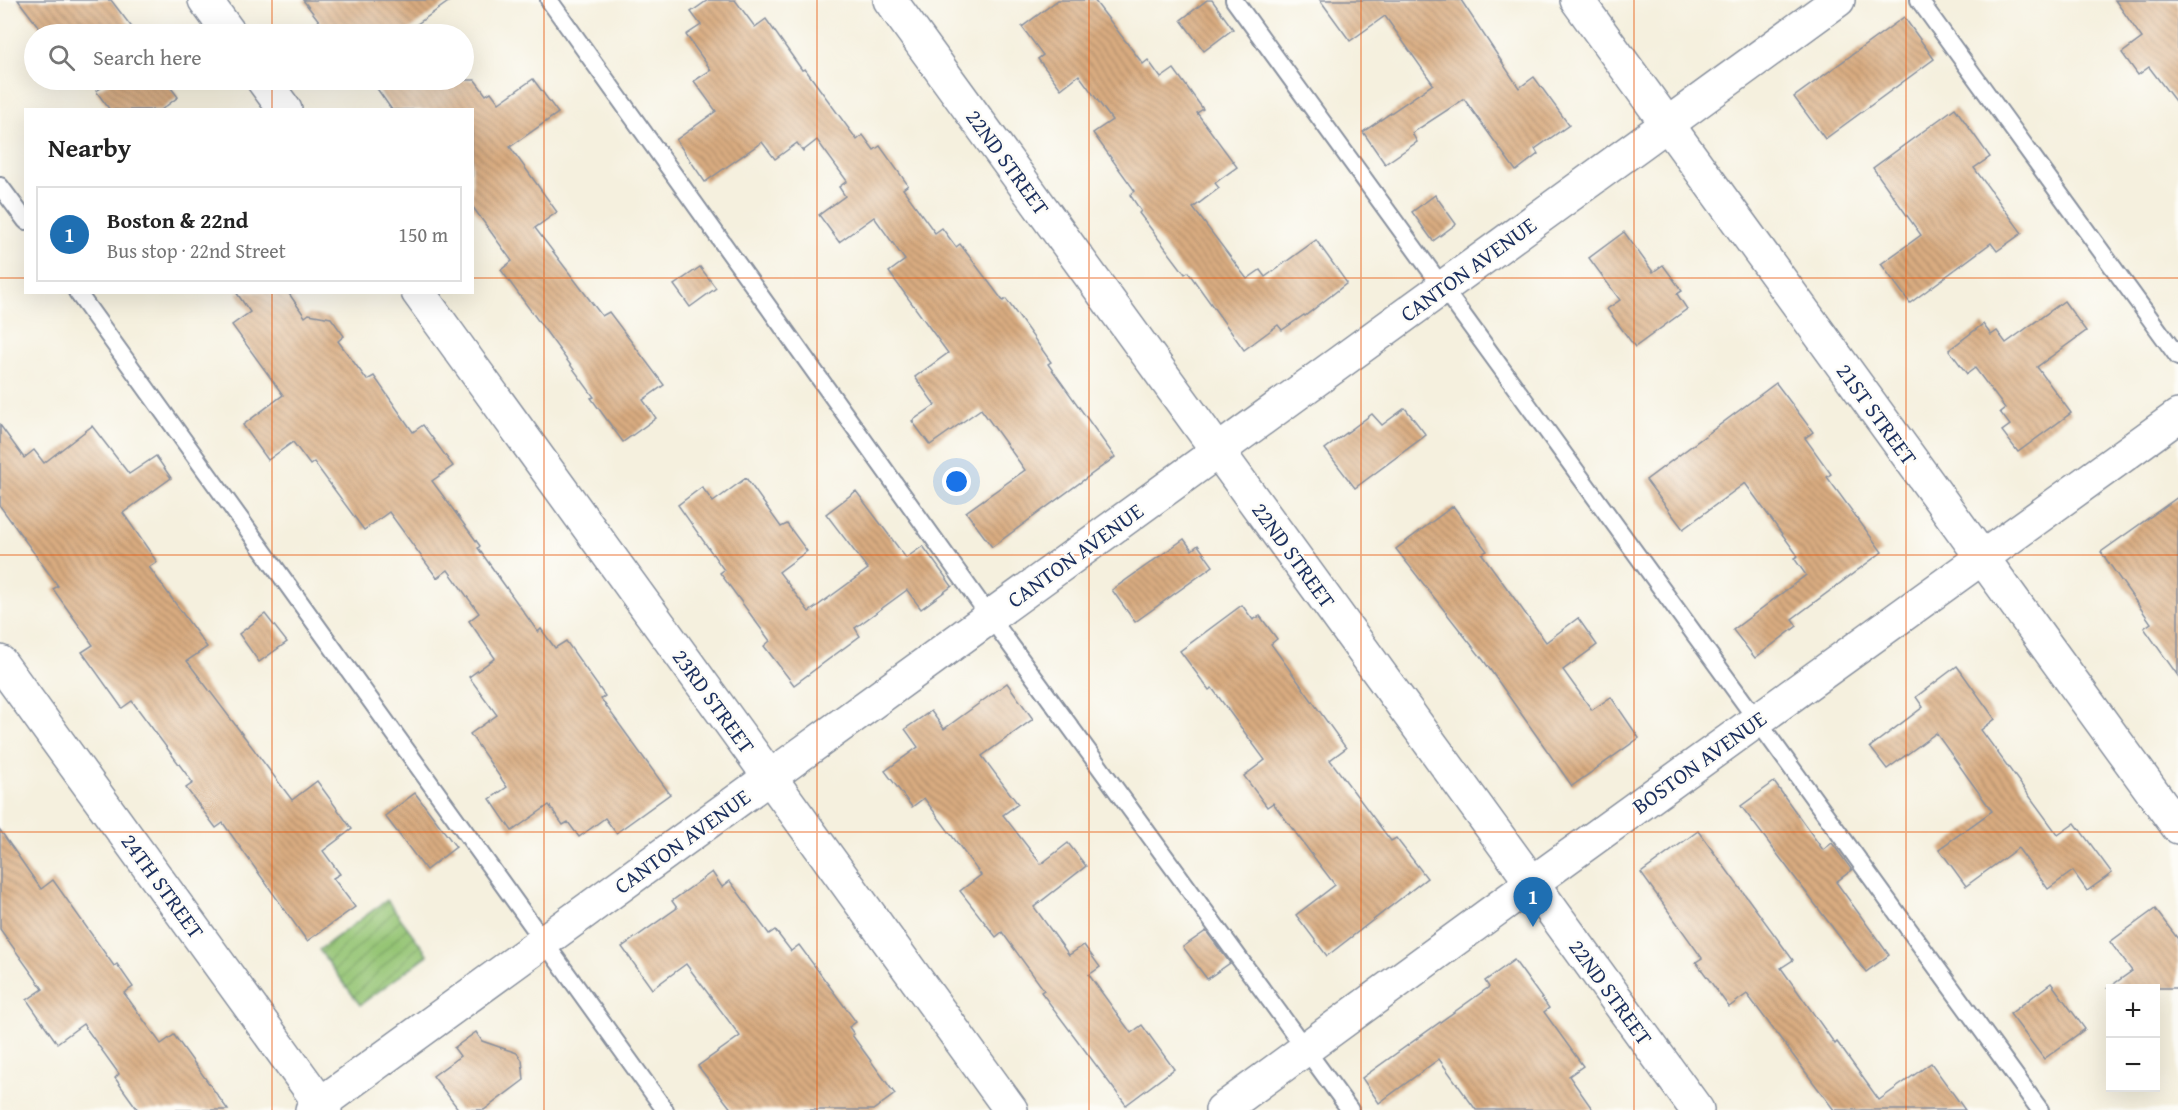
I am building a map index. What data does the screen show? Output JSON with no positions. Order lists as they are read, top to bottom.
{
  "streets": {
    "street": [
      "22ND STREET",
      "CANTON AVENUE",
      "21ST STREET",
      "23RD STREET",
      "BOSTON AVENUE",
      "24TH STREET"
    ]
  },
  "crossings": [
    ["22ND STREET", "CANTON AVENUE"],
    ["22ND STREET", "BOSTON AVENUE"],
    ["CANTON AVENUE", "21ST STREET"],
    ["CANTON AVENUE", "23RD STREET"],
    ["CANTON AVENUE", "24TH STREET"],
    ["21ST STREET", "BOSTON AVENUE"]
  ],
  "page": {
    "search": "Search here",
    "heading": "Nearby",
    "list": [
      {
        "mark": "1",
        "name": "Boston & 22nd",
        "note": "Bus stop · 22nd Street",
        "value": "150 m"
      }
    ],
    "pins": "1",
    "map_buttons": ["+", "−"]
  }
}
